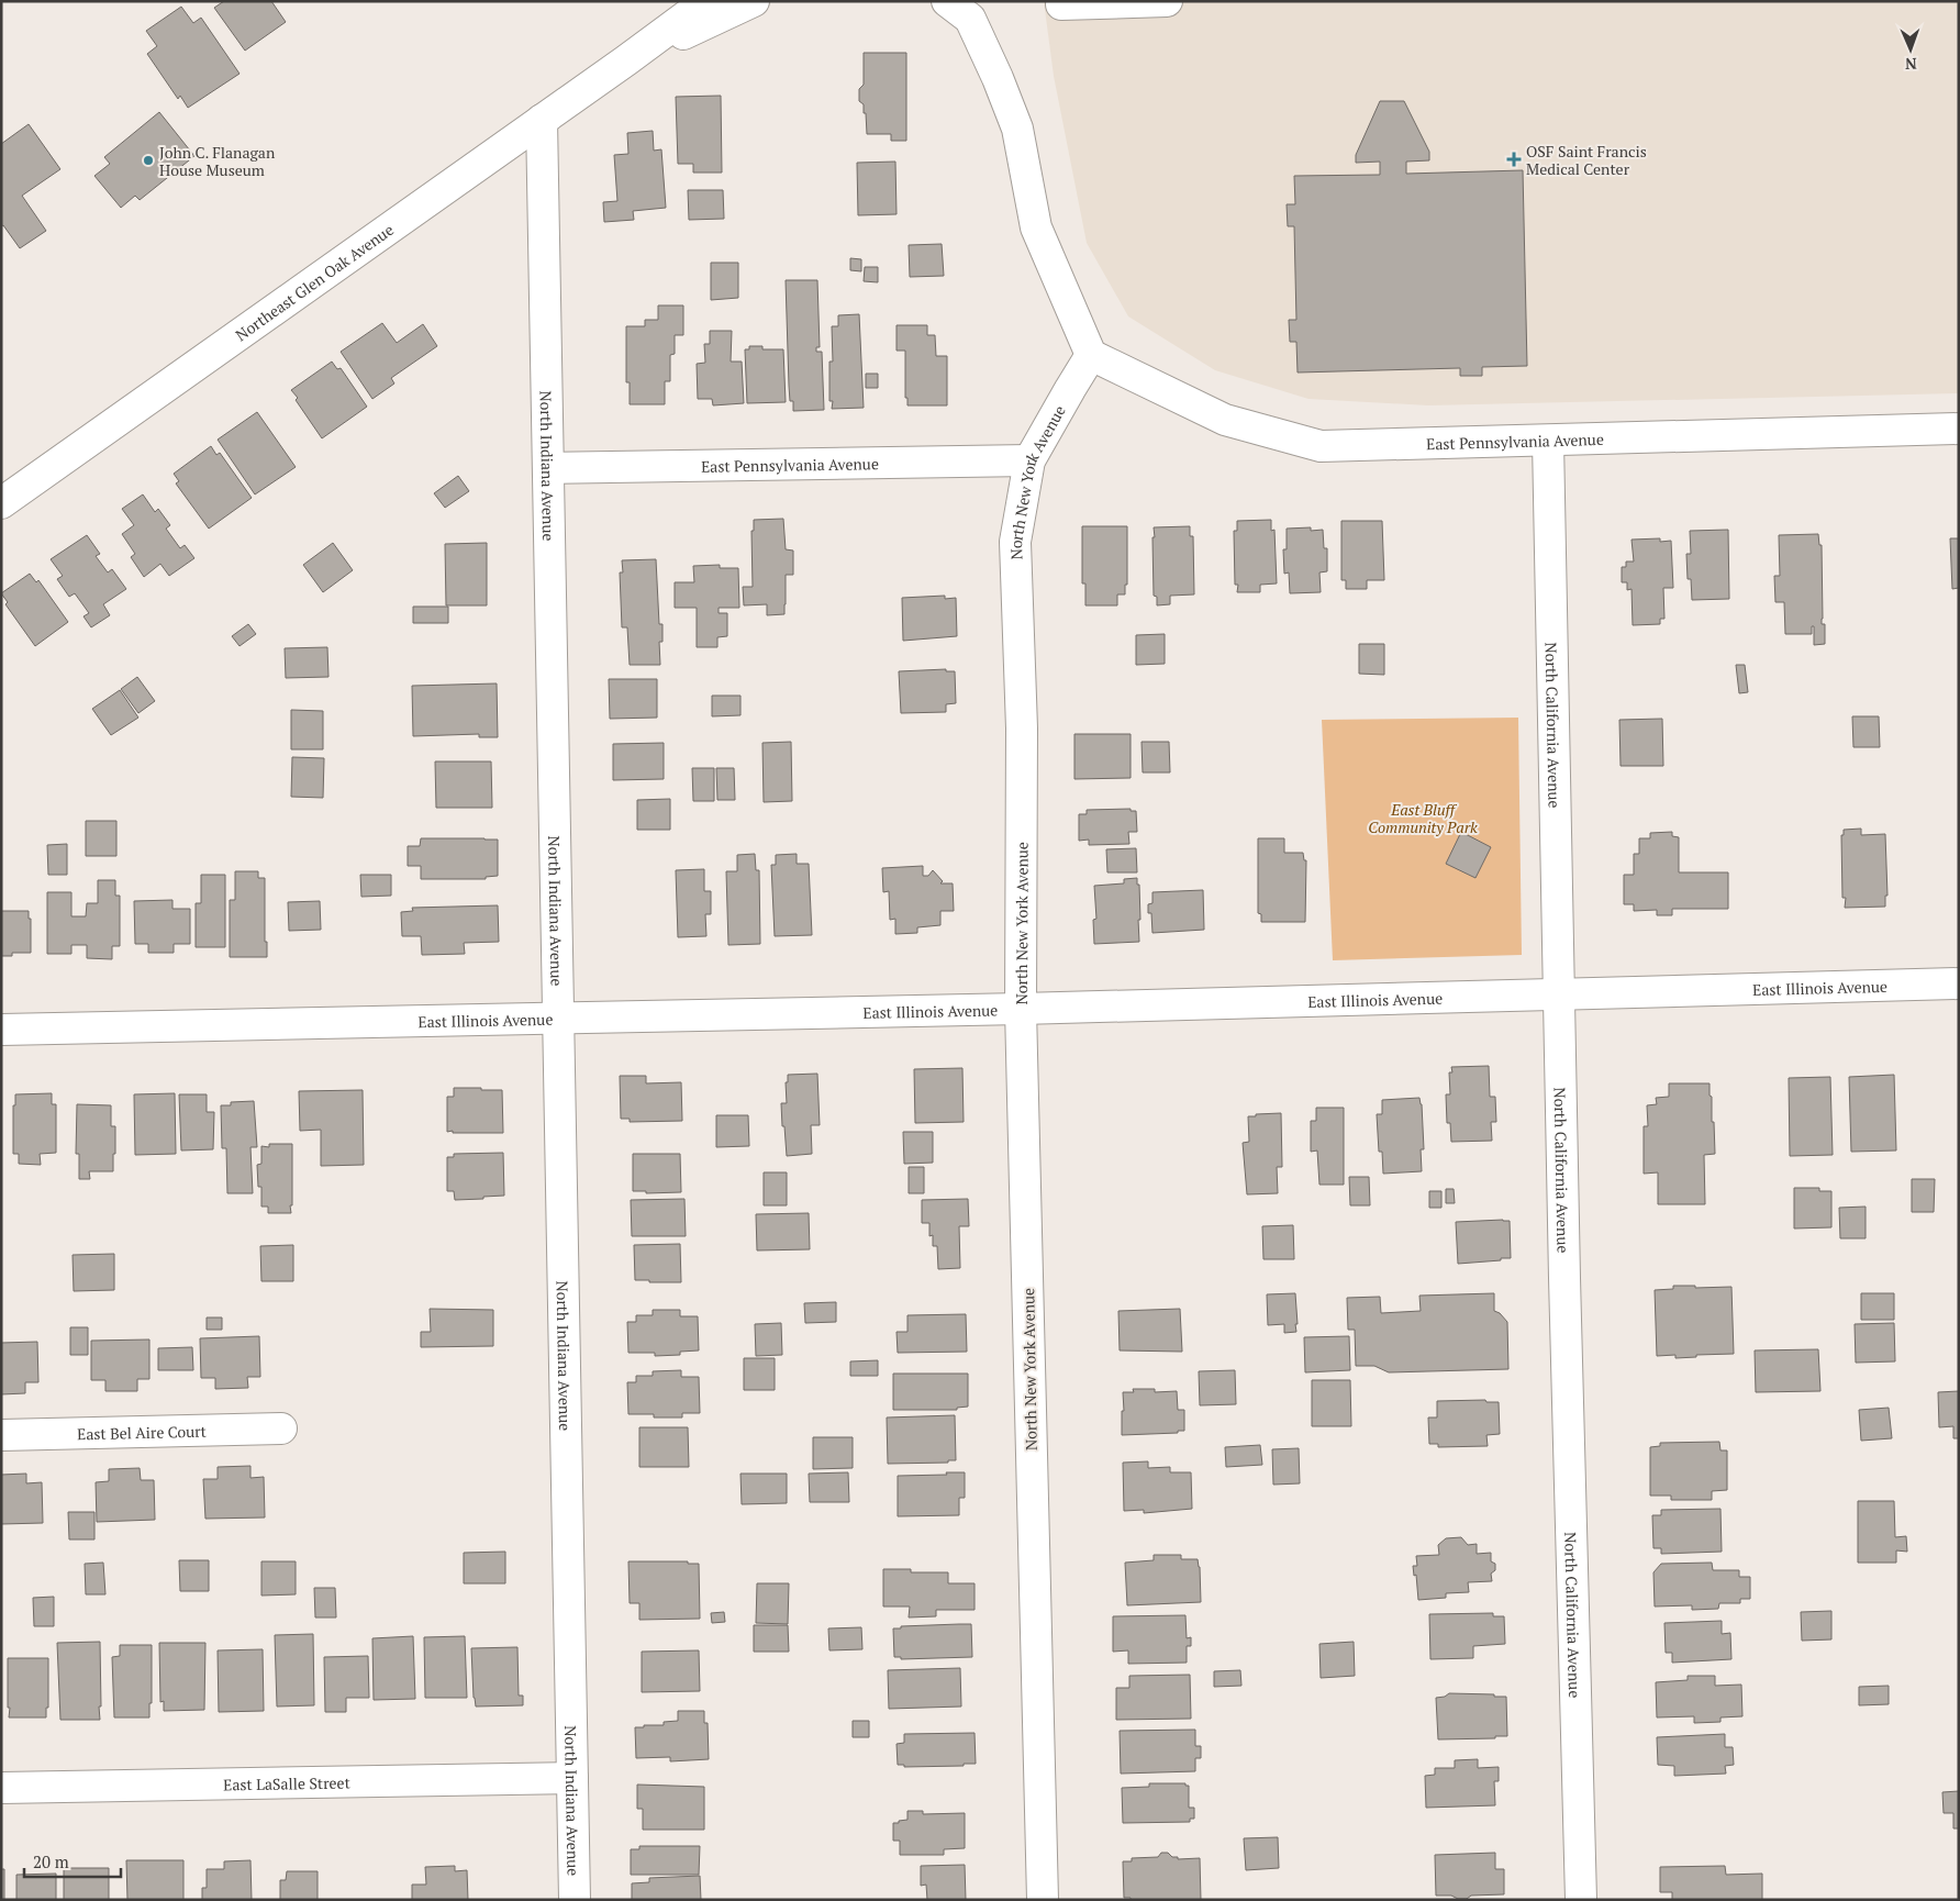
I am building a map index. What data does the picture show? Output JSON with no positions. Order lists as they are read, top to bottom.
{
  "streets": {
    "street": [
      "Northeast Glen Oak Avenue",
      "East Pennsylvania Avenue",
      "North Indiana Avenue",
      "North New York Avenue",
      "North California Avenue",
      "East Illinois Avenue",
      "East Bel Aire Court",
      "East LaSalle Street"
    ]
  },
  "crossings": [
    ["Northeast Glen Oak Avenue", "North Indiana Avenue"],
    ["East Pennsylvania Avenue", "North Indiana Avenue"],
    ["East Pennsylvania Avenue", "North New York Avenue"],
    ["East Pennsylvania Avenue", "North California Avenue"],
    ["North Indiana Avenue", "East Illinois Avenue"],
    ["North Indiana Avenue", "East LaSalle Street"],
    ["North New York Avenue", "East Illinois Avenue"],
    ["North California Avenue", "East Illinois Avenue"]
  ],
  "parks": ["East Bluff Community Park"],
  "places": {
    "health": ["OSF Saint Francis Medical Center"],
    "other": ["John C. Flanagan House Museum"]
  },
  "scale_bar": "20 m",
  "north": "bottom"
}
